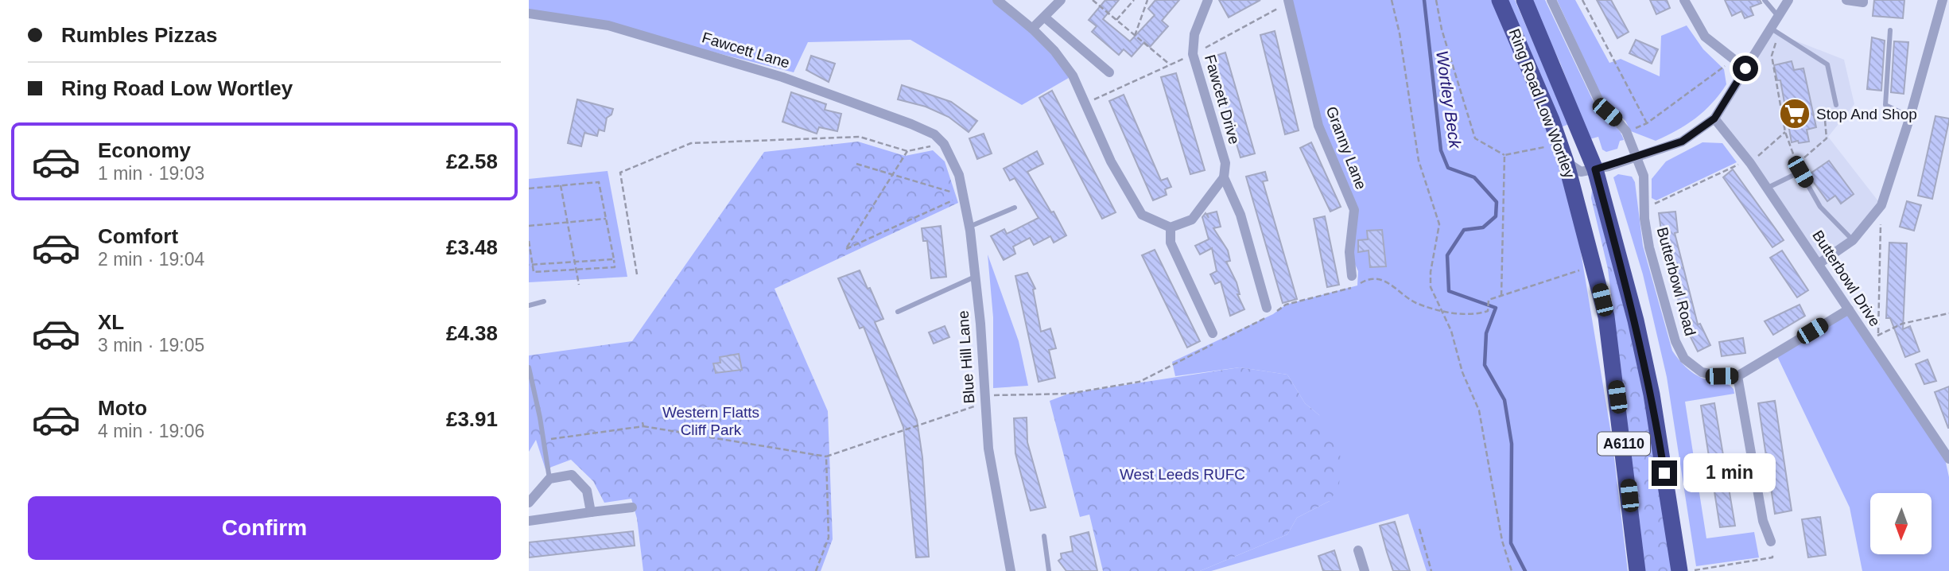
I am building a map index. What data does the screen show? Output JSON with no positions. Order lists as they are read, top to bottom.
{
  "streets": {
    "highway": ["Ring Road Low Wortley", "A6110"],
    "street": [
      "Fawcett Lane",
      "Fawcett Drive",
      "Granny Lane",
      "Butterbowl Drive",
      "Butterbowl Road",
      "Blue Hill Lane"
    ]
  },
  "crossings": [
    ["Fawcett Lane", "Blue Hill Lane"]
  ],
  "water": ["Wortley Beck"],
  "parks": ["Western Flatts Cliff Park", "West Leeds RUFC"],
  "places": {
    "supermarket": ["Stop And Shop"]
  },
  "north": "bottom",
  "page": {
    "banner": ["Rumbles Pizzas", "Ring Road Low Wortley"],
    "list": [
      {
        "name": "Economy",
        "note": "1 min · 19:03",
        "value": "£2.58"
      },
      {
        "name": "Comfort",
        "note": "2 min · 19:04",
        "value": "£3.48"
      },
      {
        "name": "XL",
        "note": "3 min · 19:05",
        "value": "£4.38"
      },
      {
        "name": "Moto",
        "note": "4 min · 19:06",
        "value": "£3.91"
      }
    ],
    "bubble": "1 min",
    "buttons": "Confirm"
  }
}
